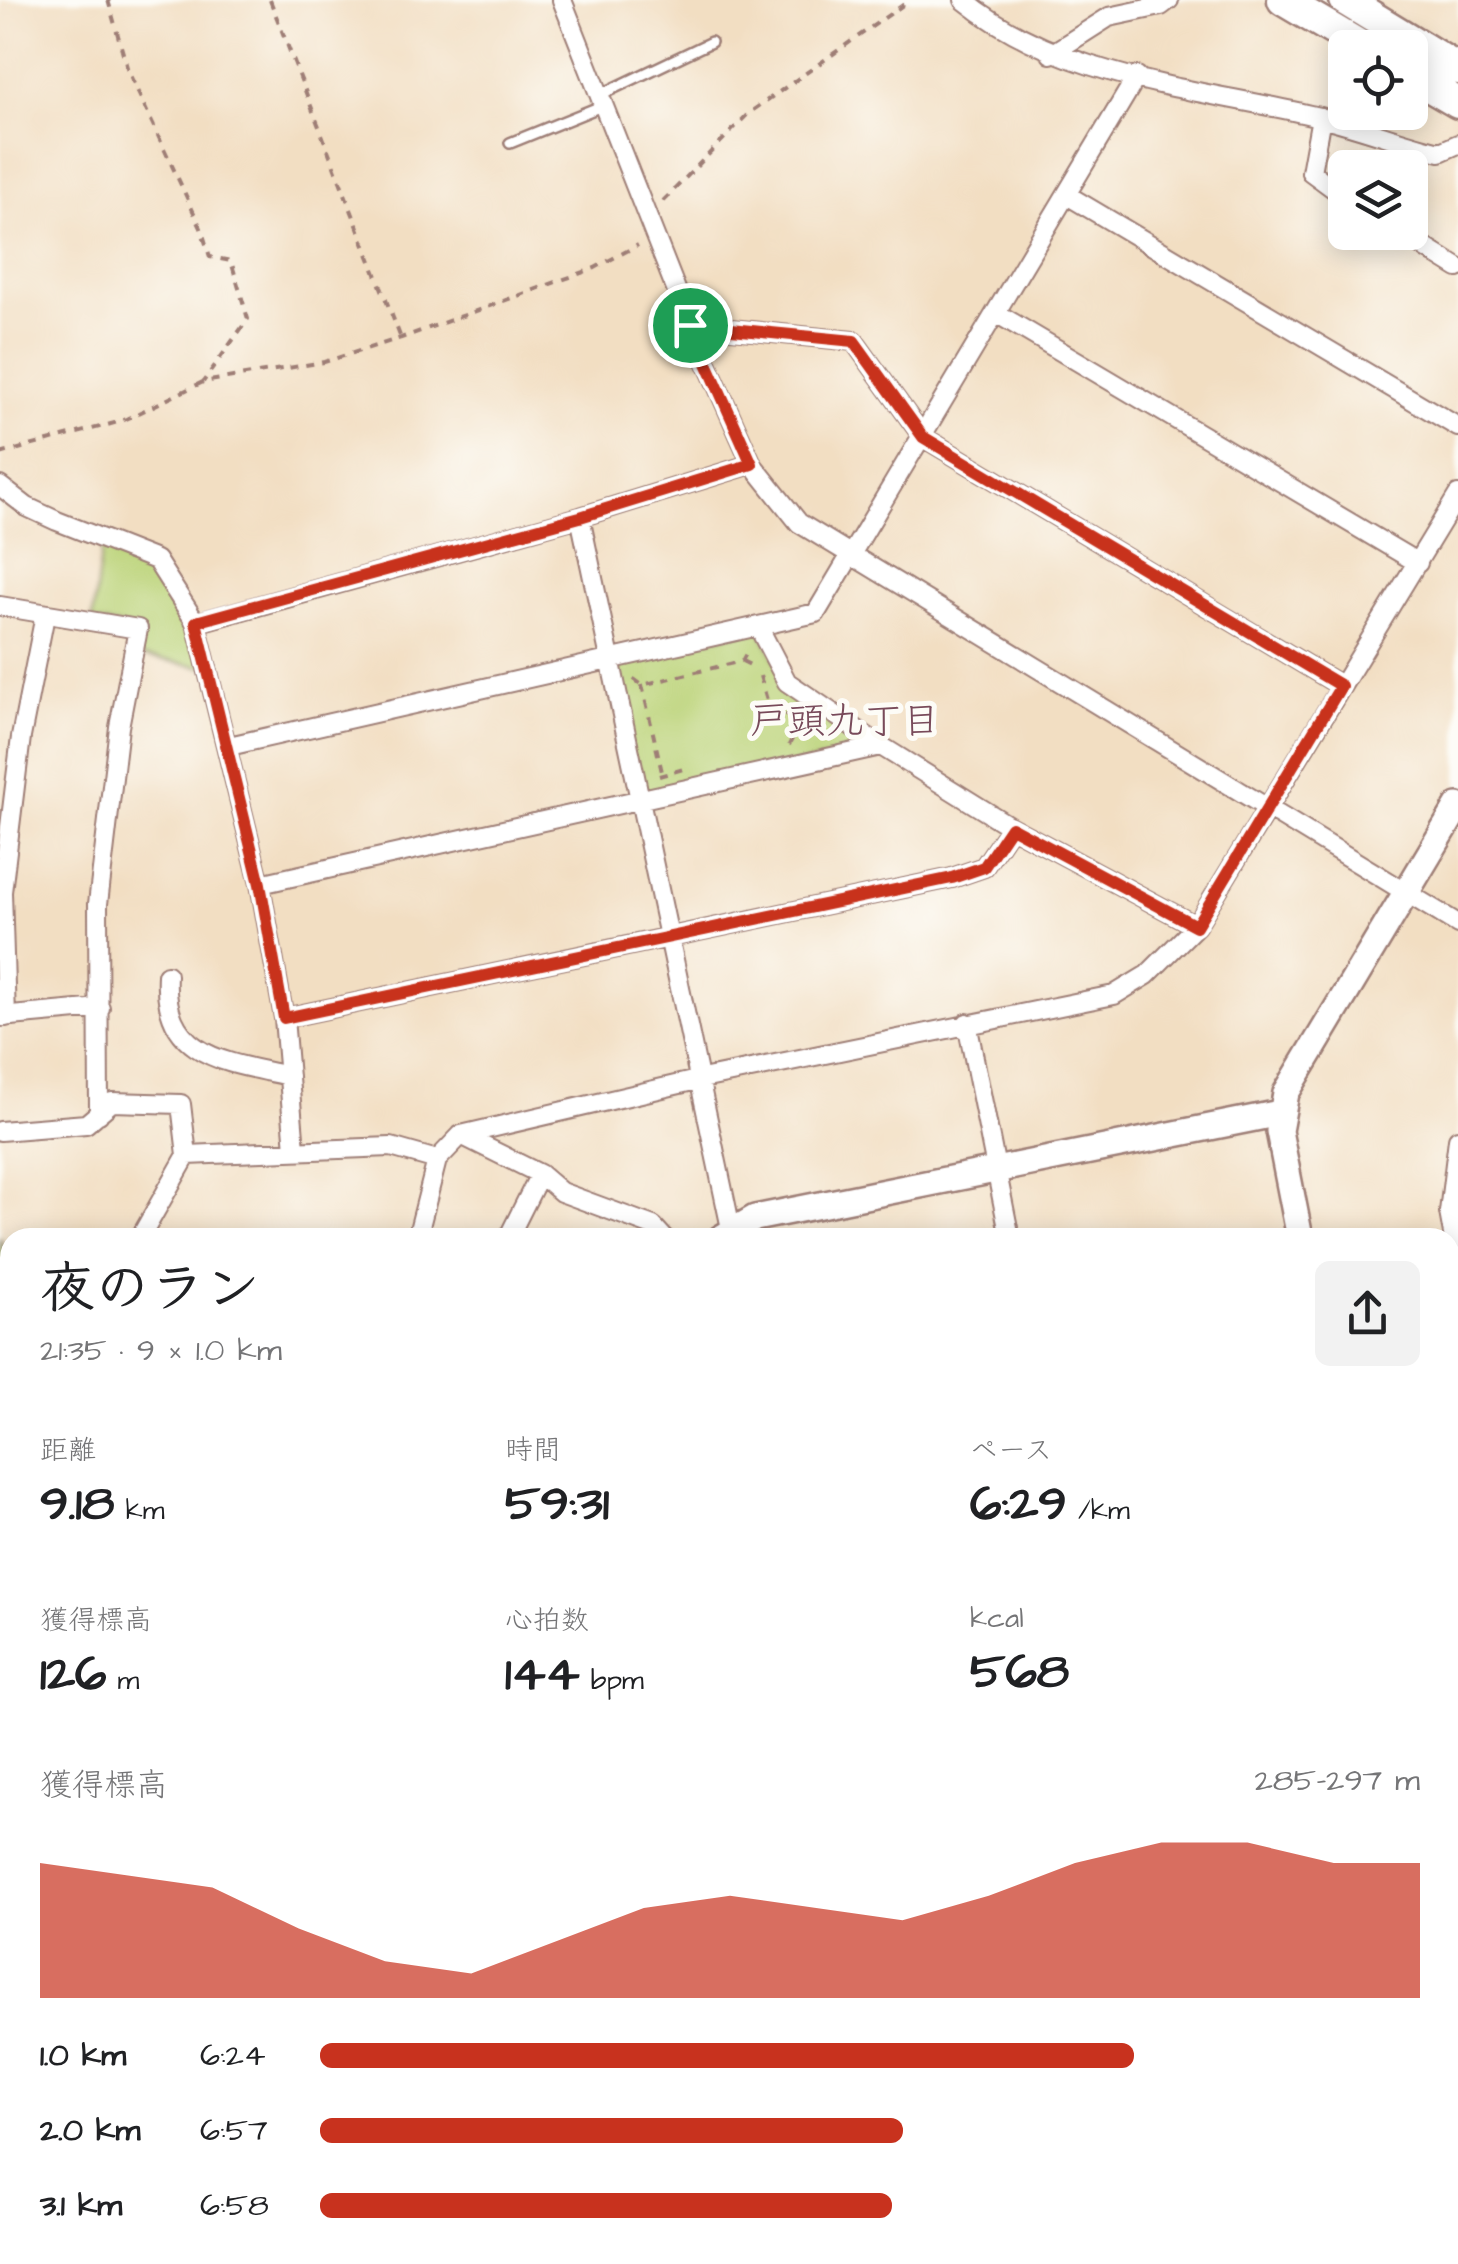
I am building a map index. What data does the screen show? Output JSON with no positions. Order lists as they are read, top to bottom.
{
  "districts": ["戸頭九丁目"],
  "page": {
    "heading": ["夜のラン", "21:35 · 9 × 1.0 km"],
    "stats": [
      ["距離", "9.18 km"],
      ["時間", "59:31"],
      ["ペース", "6:29 /km"],
      ["獲得標高", "126 m"],
      ["心拍数", "144 bpm"],
      ["kcal", "568"]
    ],
    "chart": ["獲得標高", "285–297 m"],
    "list": [
      {
        "name": "1.0 km",
        "note": "6:24"
      },
      {
        "name": "2.0 km",
        "note": "6:57"
      },
      {
        "name": "3.1 km",
        "note": "6:58"
      }
    ]
  }
}
